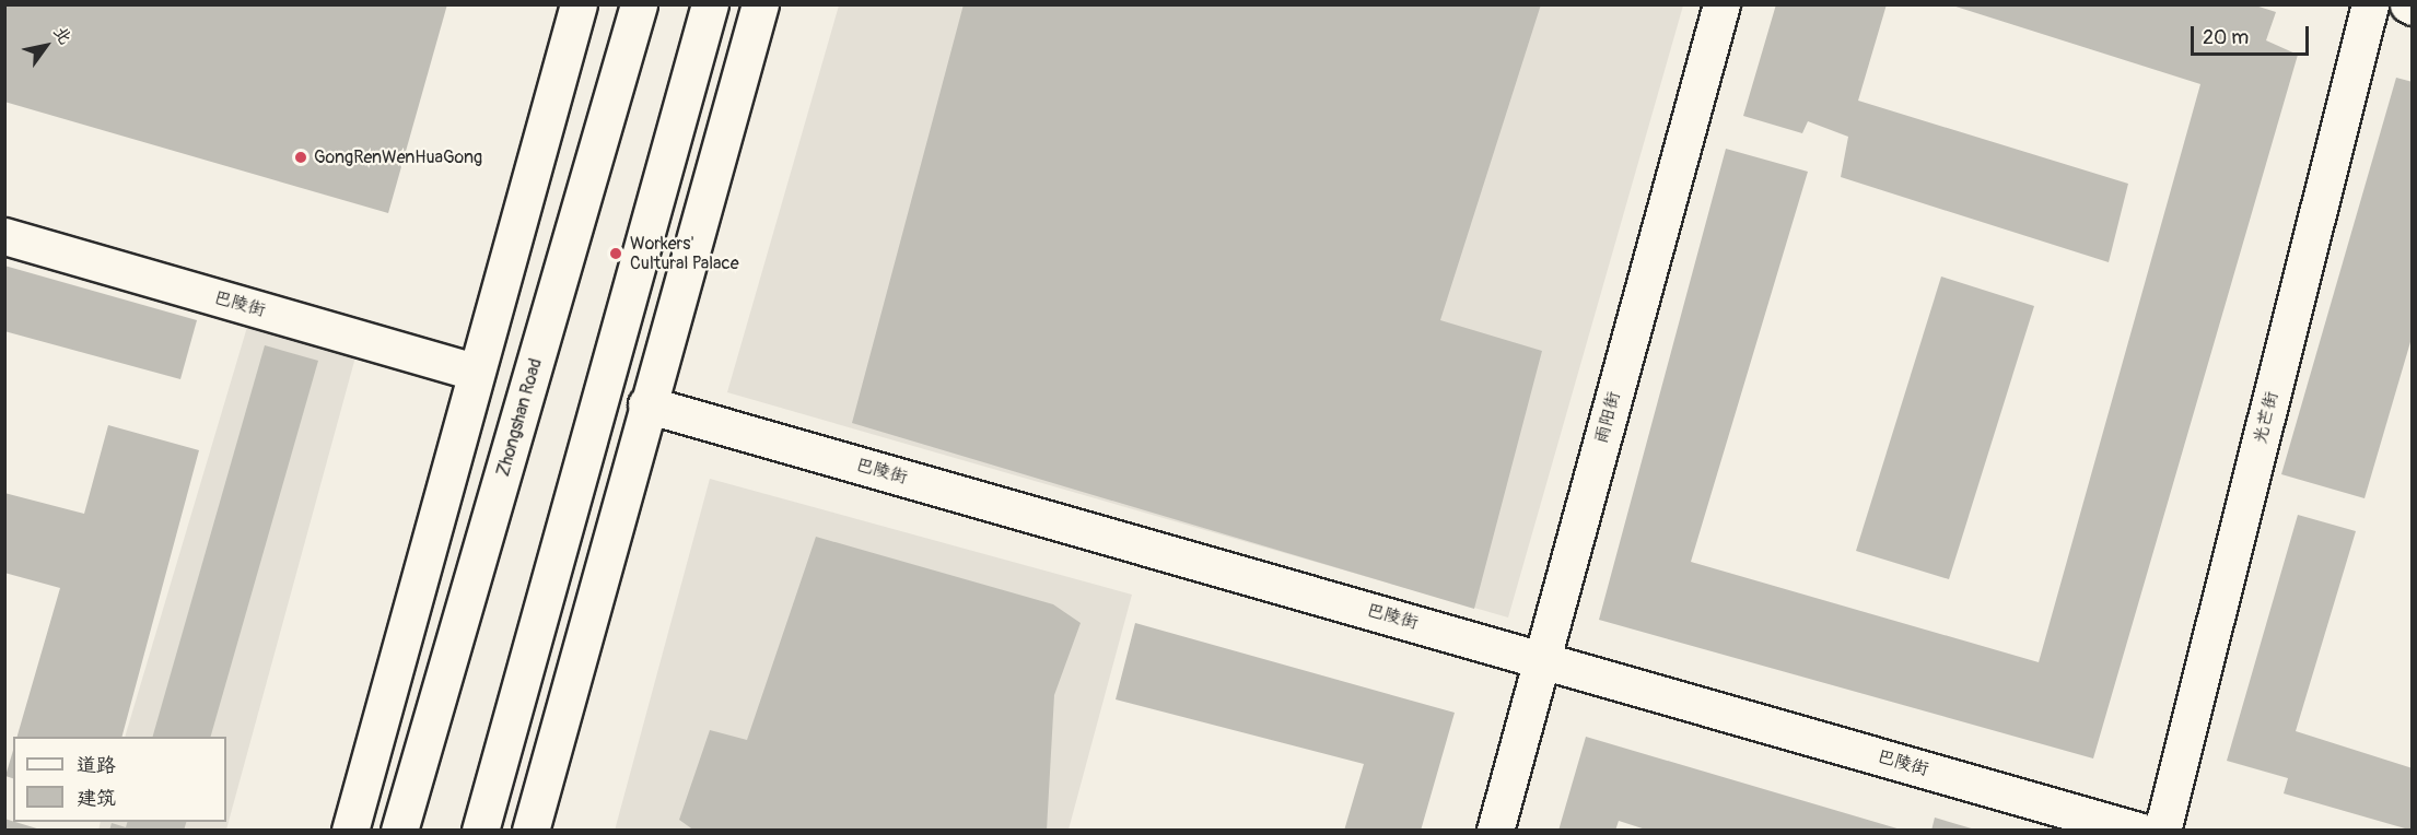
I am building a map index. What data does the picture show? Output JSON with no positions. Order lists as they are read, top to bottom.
{
  "streets": {
    "street": [
      "巴陵街",
      "Zhongshan Road",
      "雨阳街",
      "光芒街"
    ]
  },
  "crossings": [
    ["巴陵街", "雨阳街"]
  ],
  "places": ["GongRenWenHuaGong", "Workers' Cultural Palace"],
  "legend": ["道路", "建筑"],
  "scale_bar": "20 m",
  "north": "top right"
}
